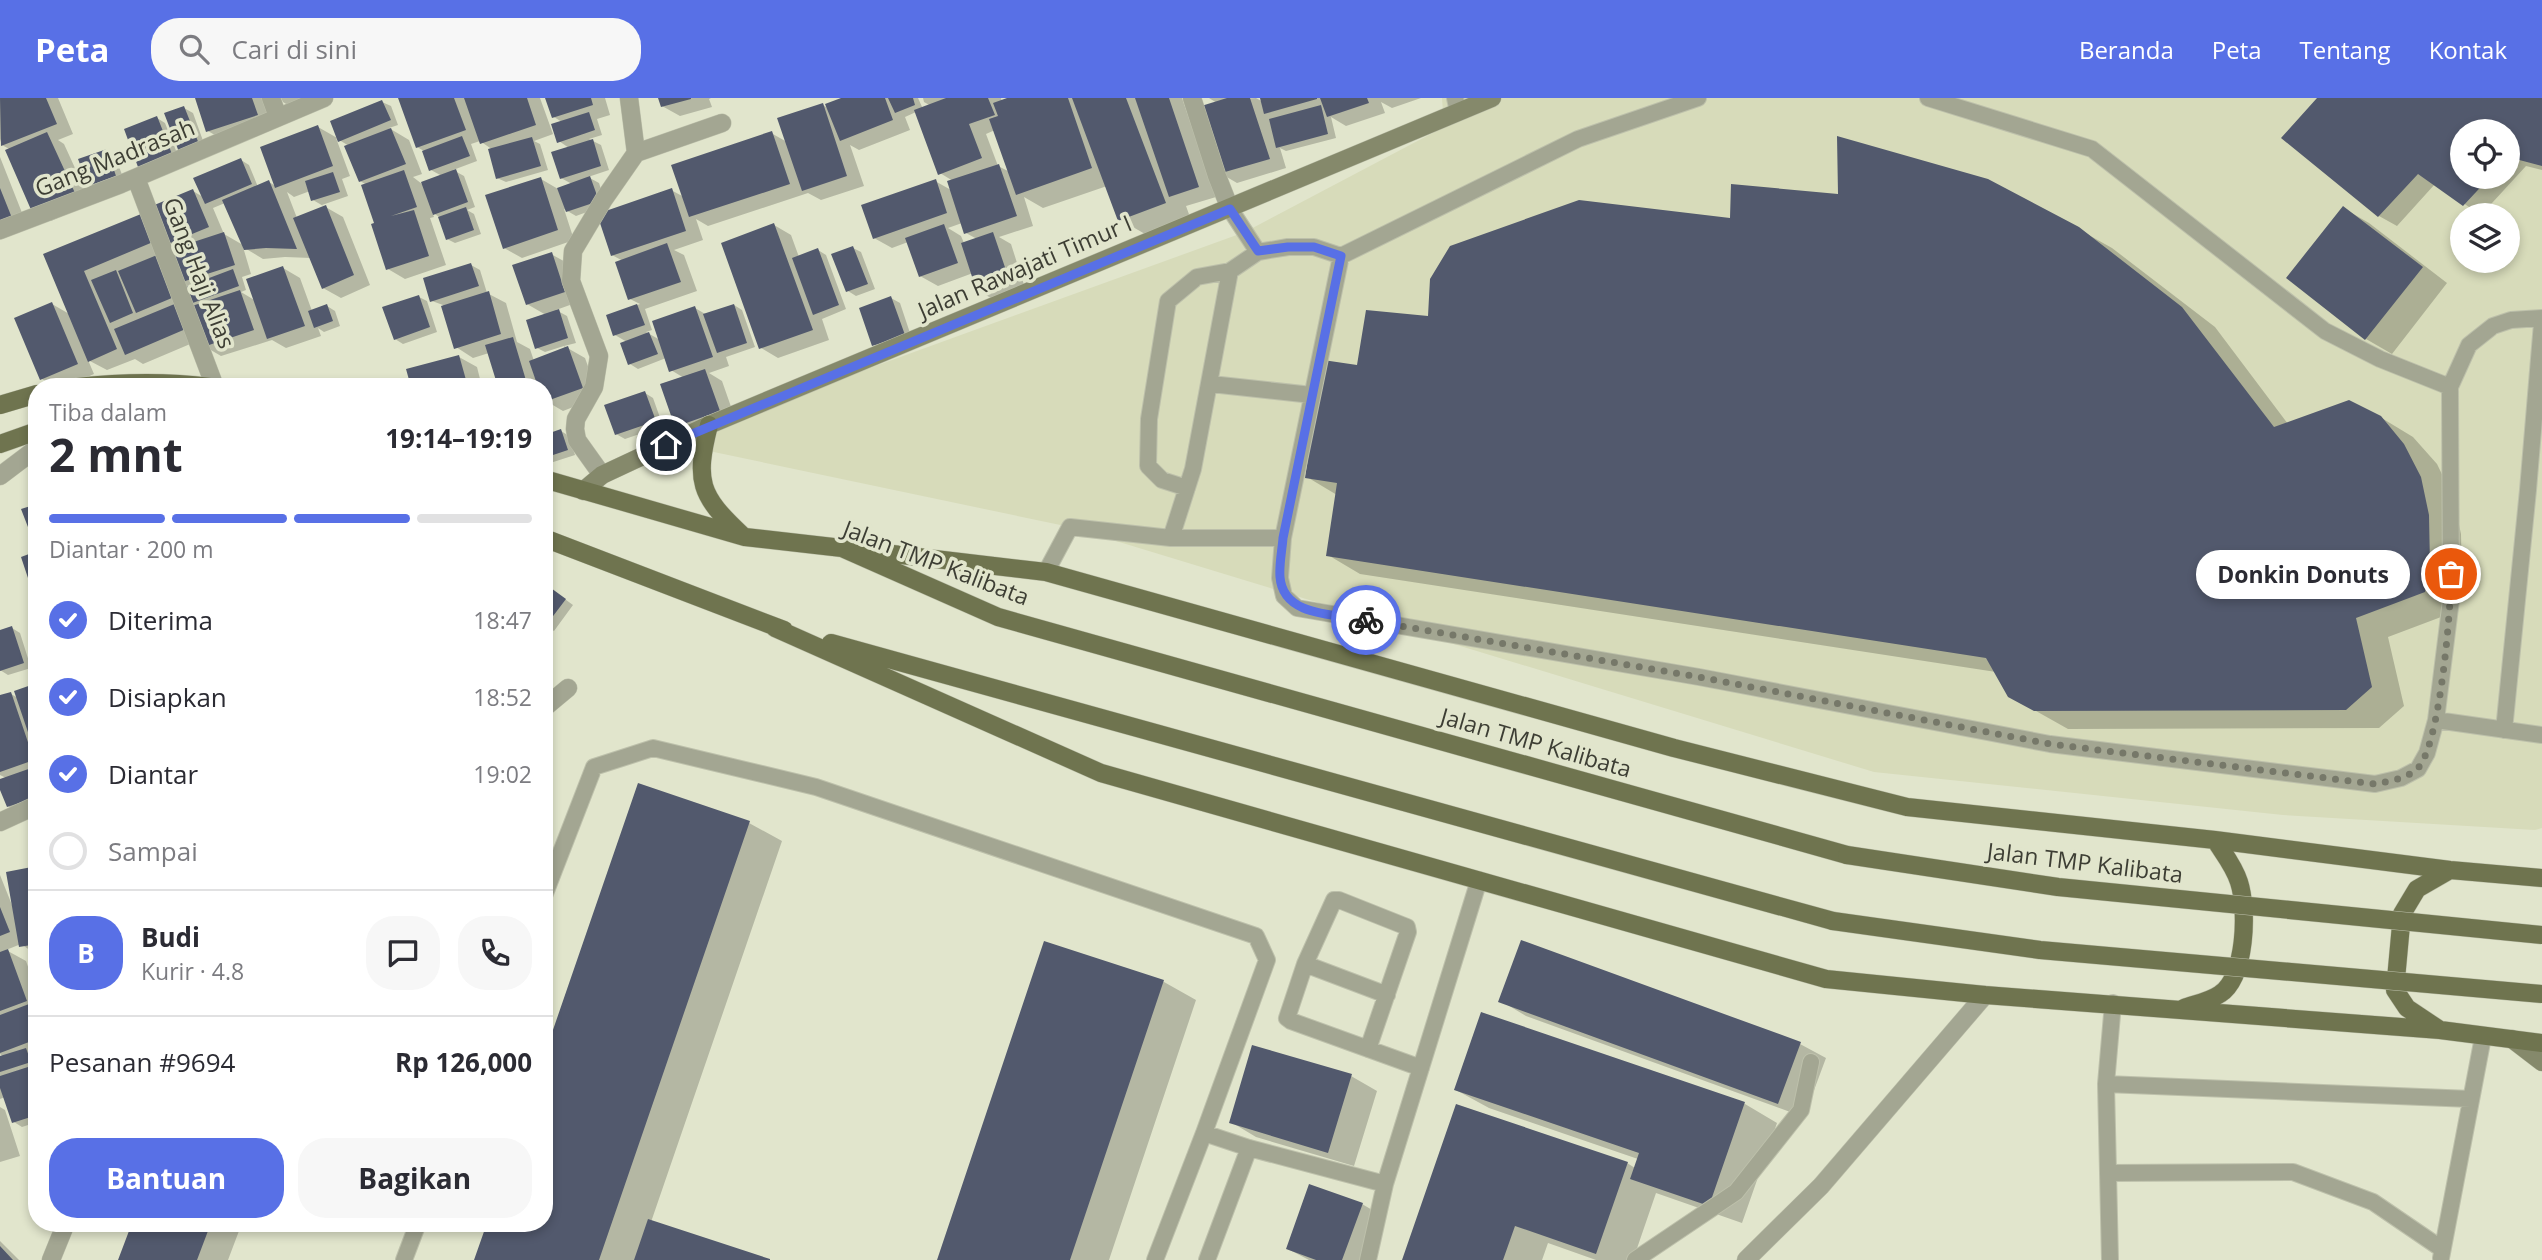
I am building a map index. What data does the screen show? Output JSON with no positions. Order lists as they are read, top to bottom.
{
  "streets": {
    "main road": ["Jalan TMP Kalibata"],
    "street": ["Gang Madrasah", "Jalan Rawajati Timur I", "Gang Haji Alias"]
  },
  "crossings": [
    ["Gang Madrasah", "Gang Haji Alias"],
    ["Jalan Rawajati Timur I", "Jalan TMP Kalibata"]
  ],
  "places": ["Donkin Donuts"],
  "page": {
    "header": "Peta",
    "search": "Cari di sini",
    "nav": [
      "Beranda",
      "Peta",
      "Tentang",
      "Kontak"
    ],
    "heading": ["2 mnt", "Tiba dalam", "19:14–19:19"],
    "panel": [
      "Budi",
      "Kurir · 4.8",
      "Pesanan #9694",
      "Rp 126,000"
    ],
    "bar": "Diantar · 200 m",
    "bubble": "Donkin Donuts",
    "list": [
      ["Diterima", "18:47"],
      ["Disiapkan", "18:52"],
      ["Diantar", "19:02"],
      "Sampai"
    ],
    "round": "B",
    "buttons": ["Bantuan", "Bagikan"]
  }
}
